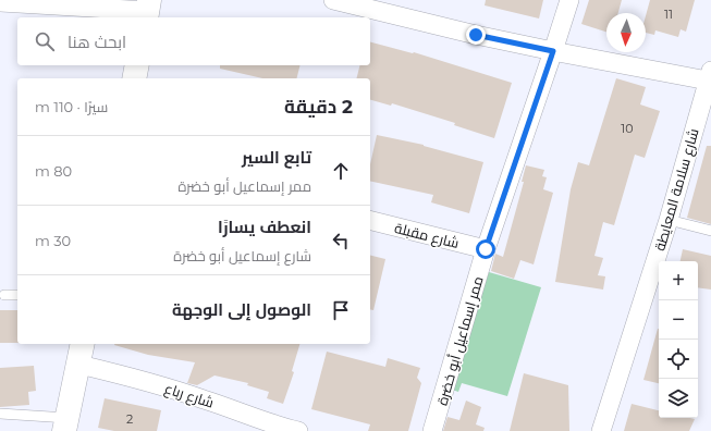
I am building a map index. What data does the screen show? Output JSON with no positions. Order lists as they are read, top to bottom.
{
  "streets": {
    "street": [
      "شارع سلامة المعايطة",
      "شارع مقبلة",
      "ممر إسماعيل أبو خضرة",
      "شارع رباع"
    ]
  },
  "crossings": [
    ["شارع مقبلة", "ممر إسماعيل أبو خضرة"]
  ],
  "house_numbers": ["11", "10", "2"],
  "north": "bottom",
  "page": {
    "search": "ابحث هنا",
    "heading": ["2 دقيقة", "سيرًا · 110 m"],
    "list": [
      ["تابع السير", "ممر إسماعيل أبو خضرة", "80 m"],
      ["انعطف يسارًا", "شارع إسماعيل أبو خضرة", "30 m"],
      "الوصول إلى الوجهة"
    ],
    "map_buttons": ["+", "−"]
  }
}
